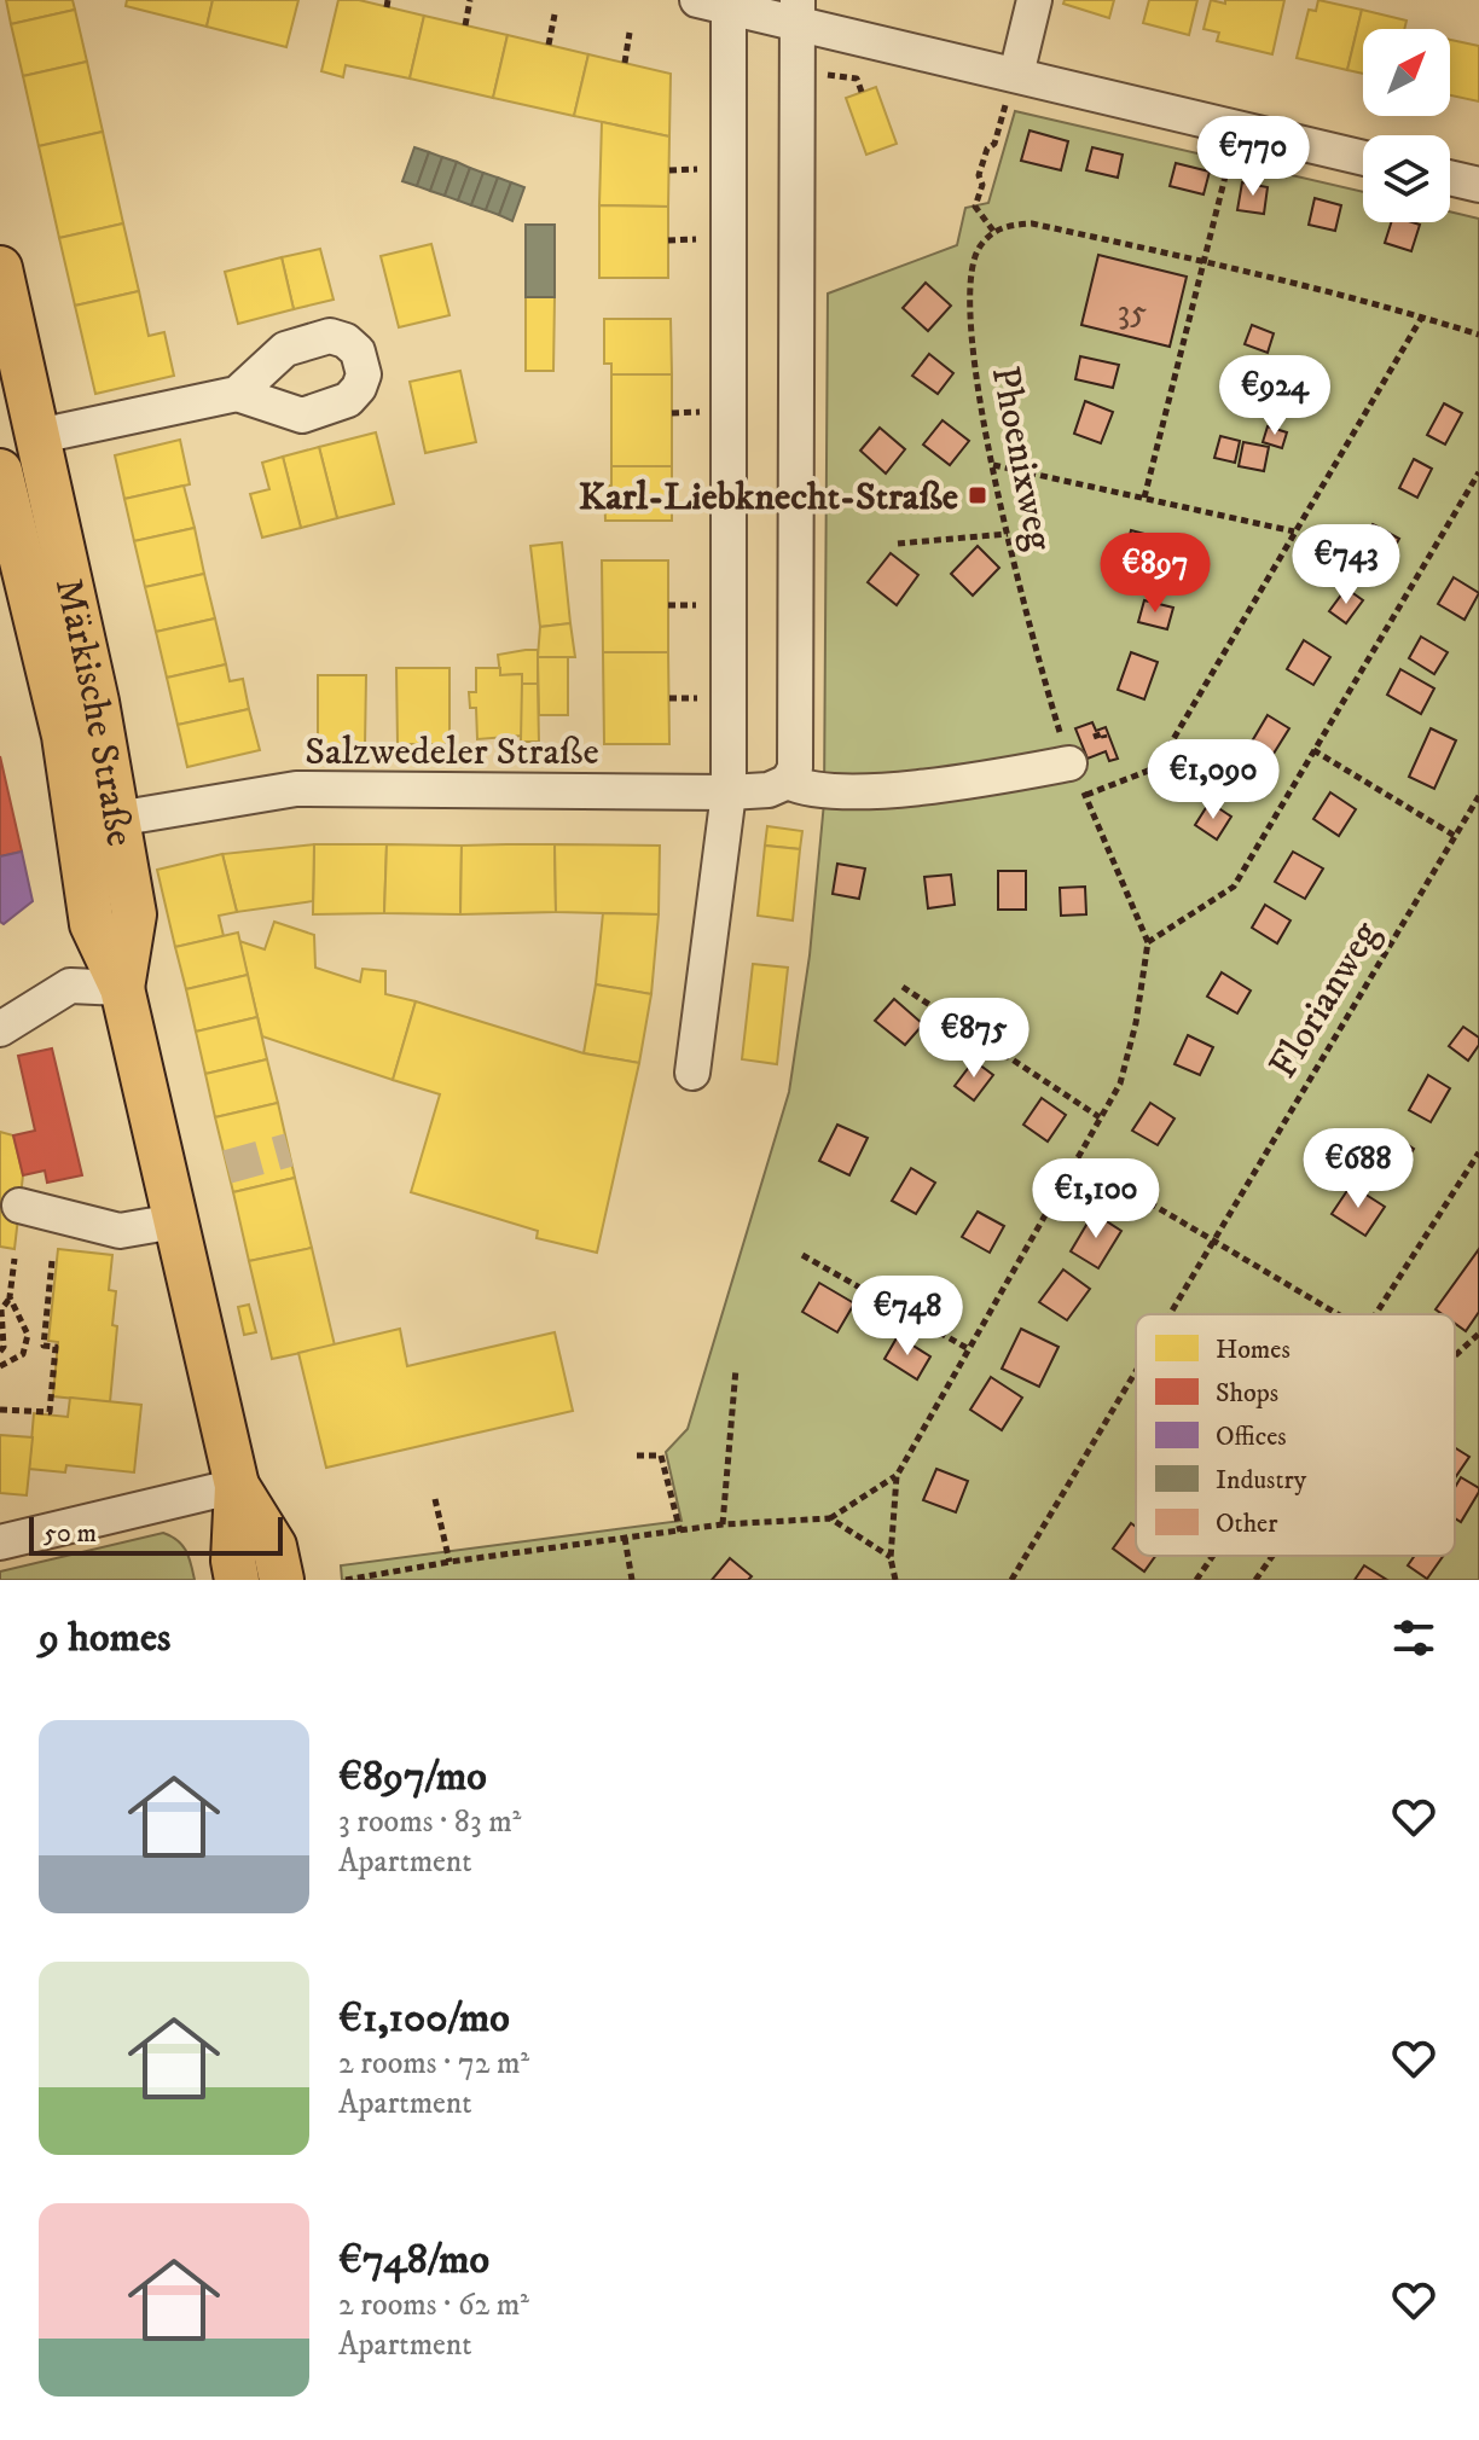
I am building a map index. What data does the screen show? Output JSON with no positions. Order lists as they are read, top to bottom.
{
  "streets": {
    "main road": ["Märkische Straße"],
    "street": ["Salzwedeler Straße"],
    "path": ["Phoenixweg", "Florianweg"]
  },
  "crossings": [
    ["Märkische Straße", "Salzwedeler Straße"]
  ],
  "places": {
    "transit": ["Karl-Liebknecht-Straße"]
  },
  "house_numbers": ["35"],
  "legend": [
    "Homes",
    "Shops",
    "Offices",
    "Industry",
    "Other"
  ],
  "scale_bar": "50 m",
  "north": "top right",
  "page": {
    "price": [
      "€770",
      "€924",
      "€743",
      "€897",
      "€1,090",
      "€875",
      "€688",
      "€1,100",
      "€748"
    ],
    "scale": "50 m",
    "heading": "9 homes",
    "list": [
      {
        "name": "€897/mo",
        "note": "3 rooms · 83 m² · Apartment"
      },
      {
        "name": "€1,100/mo",
        "note": "2 rooms · 72 m² · Apartment"
      },
      {
        "name": "€748/mo",
        "note": "2 rooms · 62 m² · Apartment"
      }
    ]
  }
}
